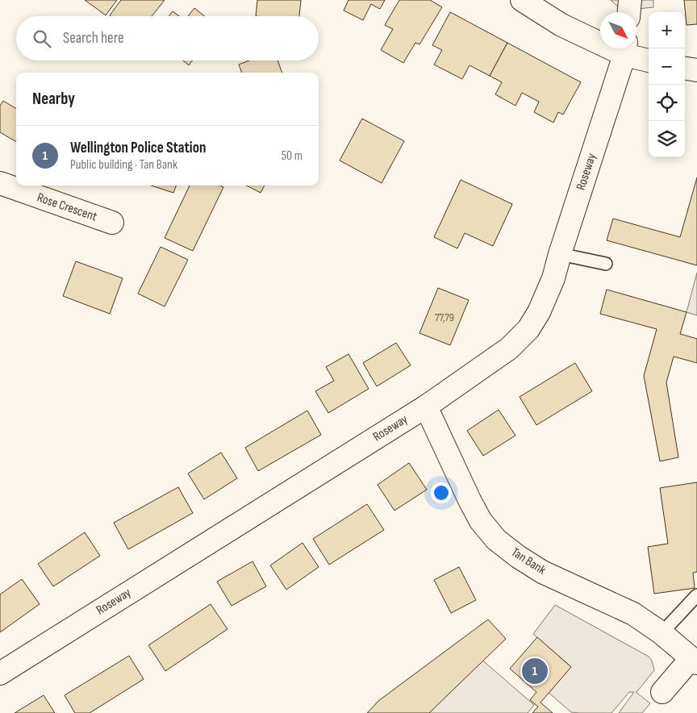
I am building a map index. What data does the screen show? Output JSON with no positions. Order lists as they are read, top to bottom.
{
  "streets": {
    "street": ["Roseway", "Rose Crescent", "Tan Bank"]
  },
  "crossings": [
    ["Roseway", "Tan Bank"]
  ],
  "house_numbers": ["77,79"],
  "north": "bottom right",
  "page": {
    "map_buttons": ["+", "−"],
    "search": "Search here",
    "heading": "Nearby",
    "list": [
      {
        "mark": "1",
        "name": "Wellington Police Station",
        "note": "Public building · Tan Bank",
        "value": "50 m"
      }
    ],
    "pins": "1"
  }
}
